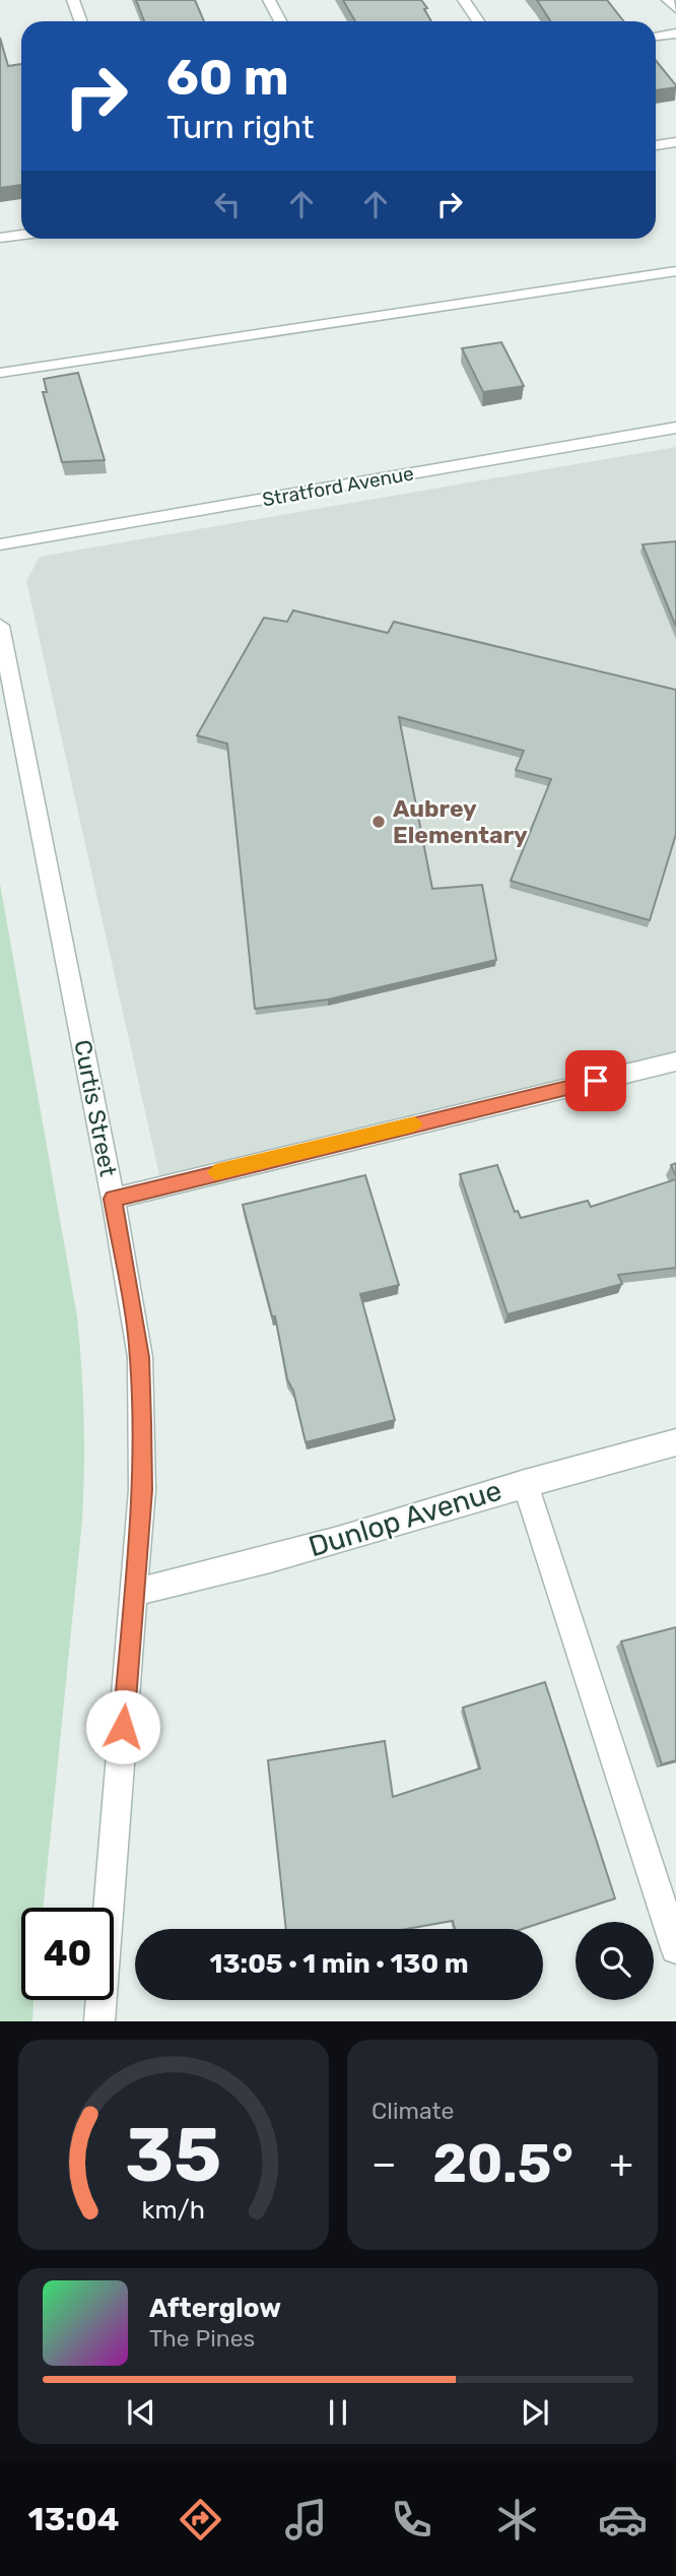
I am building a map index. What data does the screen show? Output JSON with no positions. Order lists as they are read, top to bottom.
{
  "streets": {
    "street": ["Stratford Avenue", "Curtis Street", "Dunlop Avenue"]
  },
  "crossings": [
    ["Curtis Street", "Dunlop Avenue"]
  ],
  "places": ["Aubrey Elementary"],
  "page": {
    "turn": ["60 m", "Turn right"],
    "limit": "40",
    "trip": "13:05 · 1 min · 130 m",
    "tile": "Climate",
    "heat": ["−", "20.5°", "+"],
    "song": ["Afterglow", "The Pines"],
    "tabs": "13:04",
    "gauge": ["35", "km/h"]
  }
}
